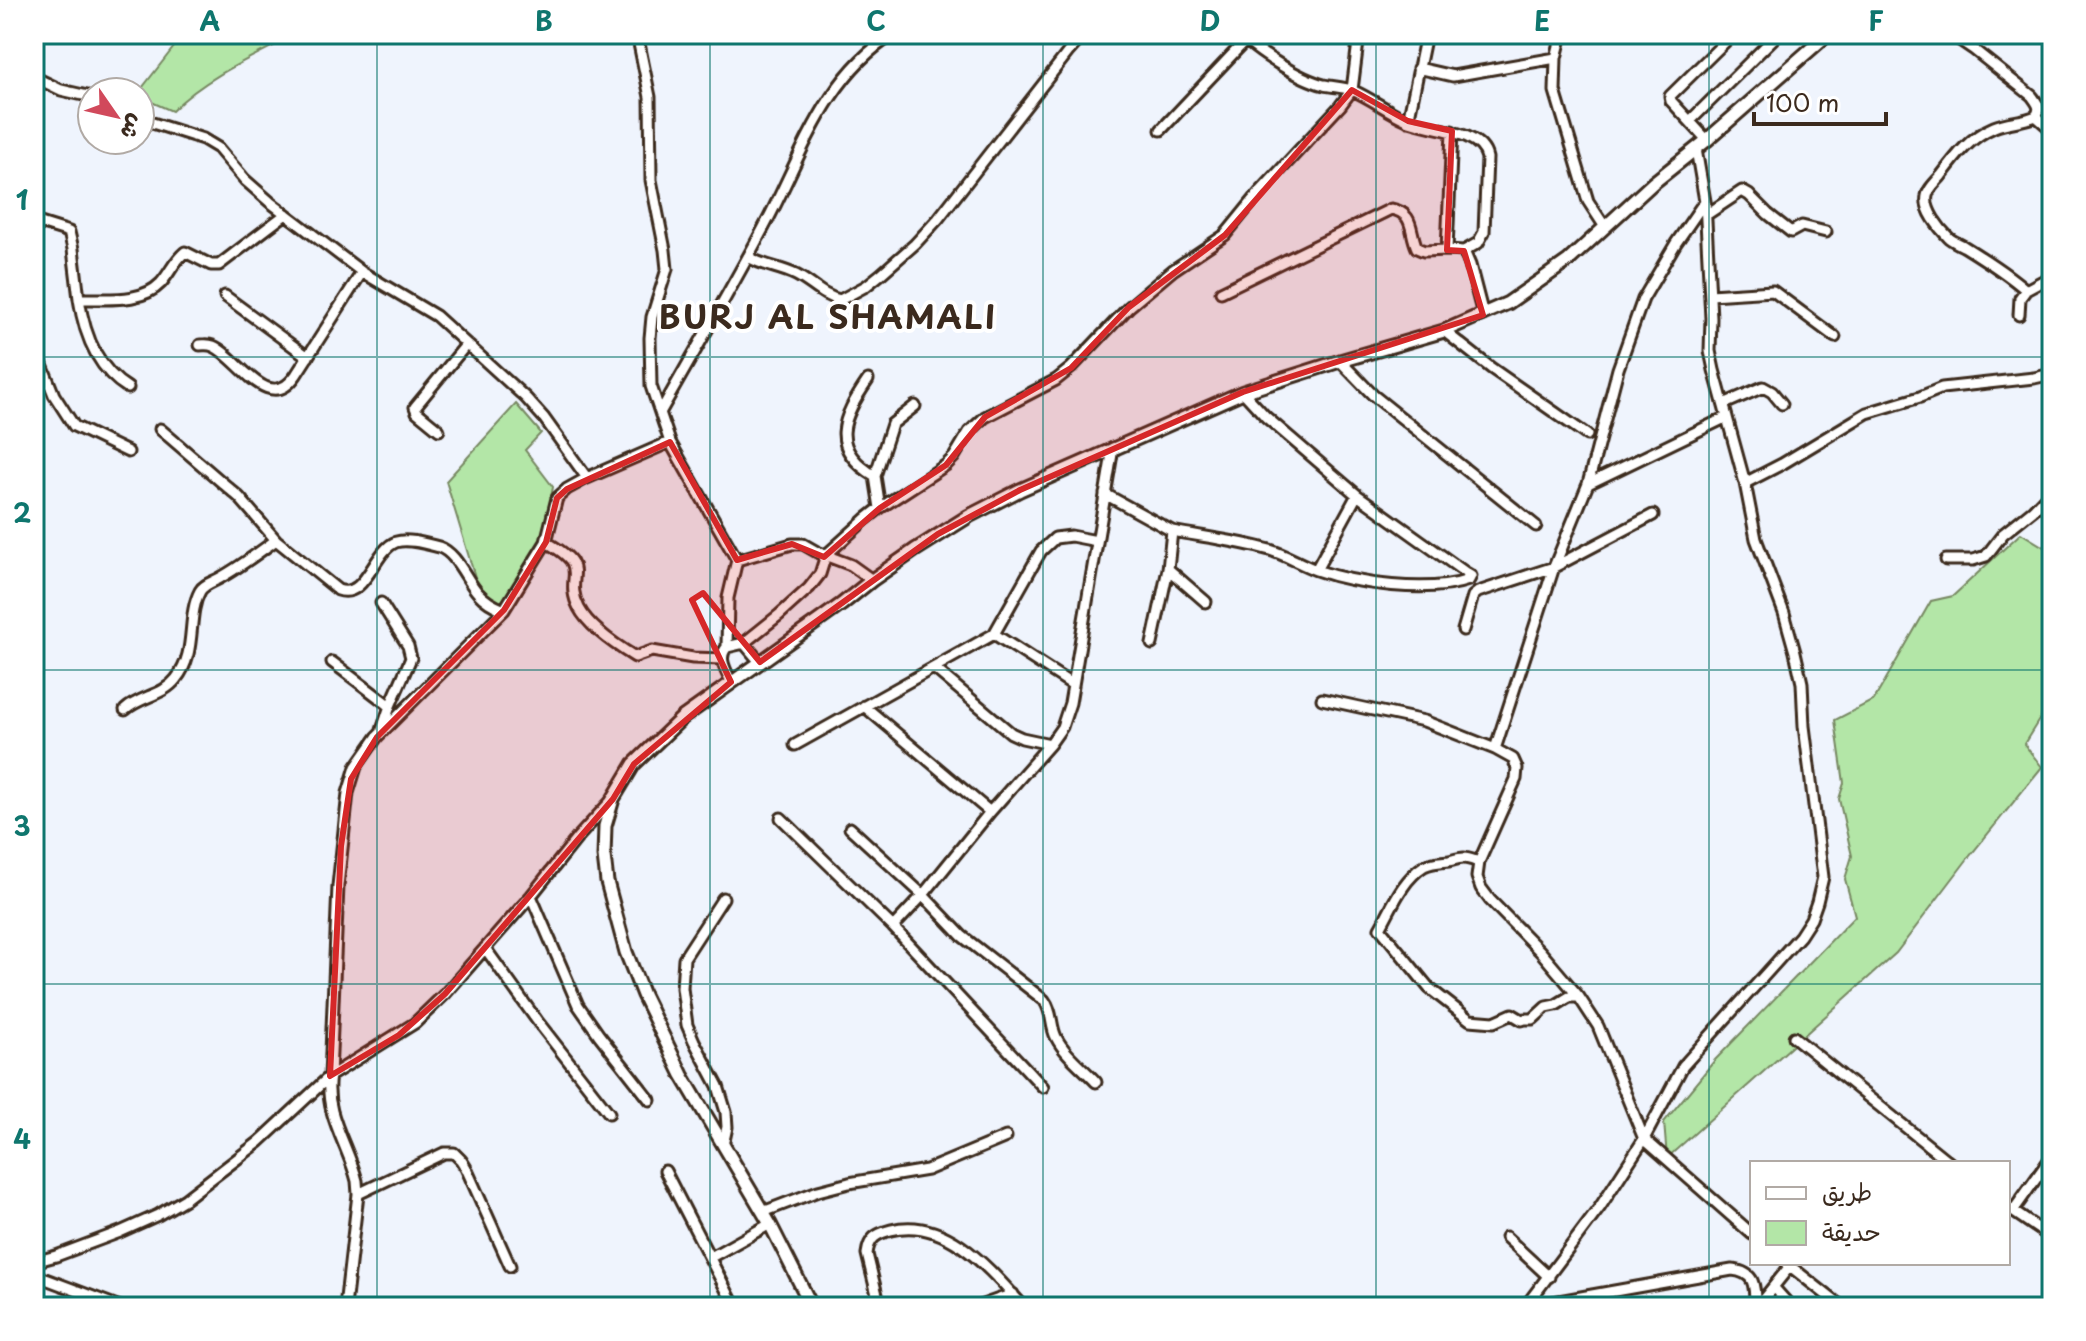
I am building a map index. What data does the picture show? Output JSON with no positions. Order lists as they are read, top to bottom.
{
  "districts": ["BURJ AL SHAMALI"],
  "legend": ["طريق", "حديقة"],
  "scale_bar": "100 m",
  "north": "bottom right",
  "grid": {
    "columns": [
      "A",
      "B",
      "C",
      "D",
      "E",
      "F"
    ],
    "rows": [
      "1",
      "2",
      "3",
      "4"
    ]
  }
}
